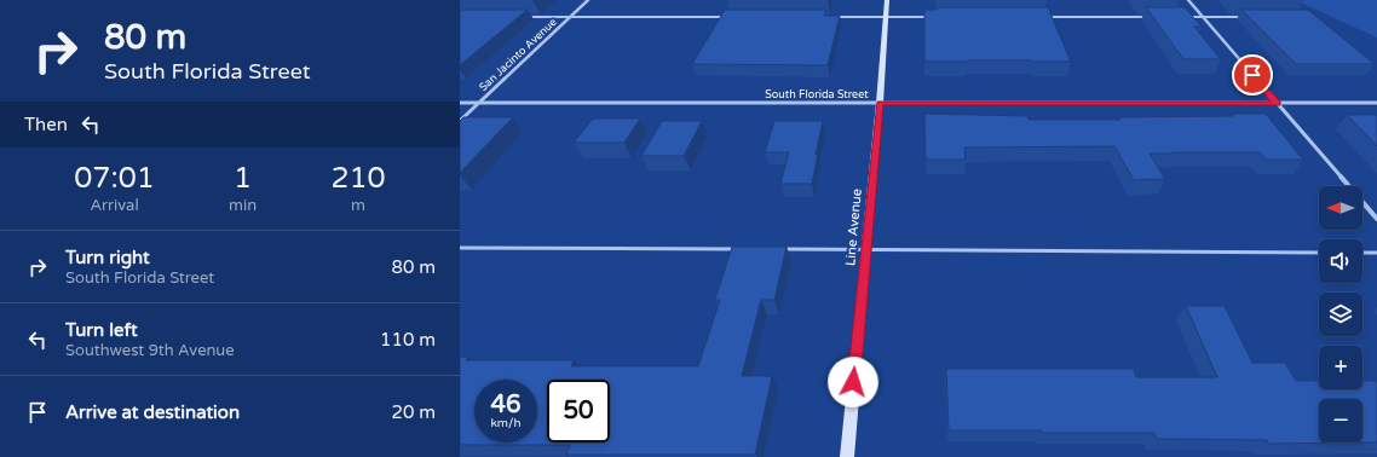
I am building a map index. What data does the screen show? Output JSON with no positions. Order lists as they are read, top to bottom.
{
  "streets": {
    "main road": ["Line Avenue"],
    "street": ["San Jacinto Avenue", "South Florida Street"]
  },
  "crossings": [
    ["San Jacinto Avenue", "South Florida Street"],
    ["South Florida Street", "Line Avenue"]
  ],
  "north": "left",
  "page": {
    "turn": ["80 m", "South Florida Street"],
    "then": "Then",
    "eta": [
      "07:01",
      "Arrival",
      "1",
      "min",
      "210",
      "m"
    ],
    "map_buttons": ["+", "−"],
    "list": [
      {
        "name": "Turn right",
        "note": "South Florida Street",
        "value": "80 m"
      },
      {
        "name": "Turn left",
        "note": "Southwest 9th Avenue",
        "value": "110 m"
      },
      {
        "name": "Arrive at destination",
        "value": "20 m"
      }
    ],
    "speed": "46 km/h",
    "limit": "50"
  }
}
